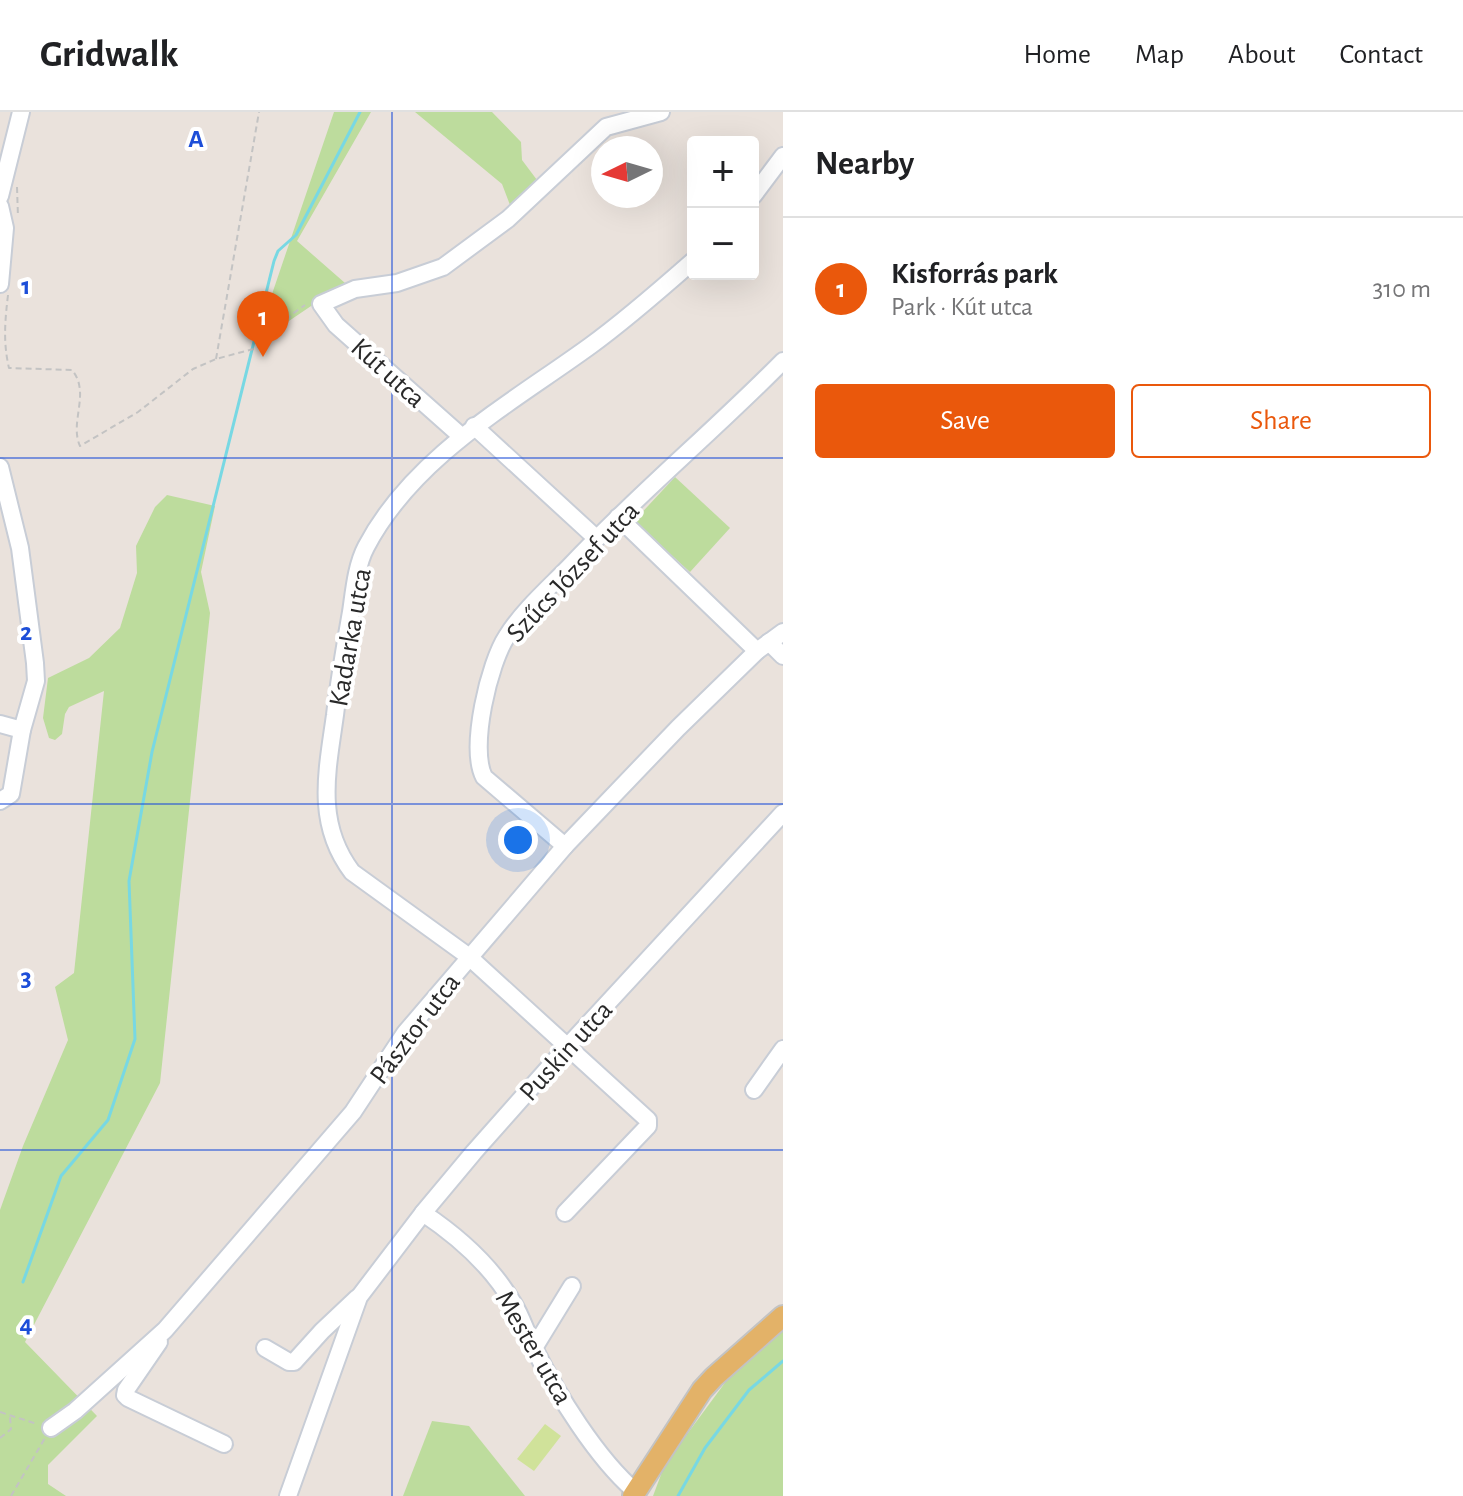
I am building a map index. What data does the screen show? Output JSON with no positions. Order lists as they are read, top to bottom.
{
  "streets": {
    "street": [
      "Kút utca",
      "Szűcs József utca",
      "Kadarka utca",
      "Pásztor utca",
      "Puskin utca",
      "Mester utca"
    ]
  },
  "crossings": [
    ["Kút utca", "Szűcs József utca"],
    ["Kút utca", "Kadarka utca"],
    ["Szűcs József utca", "Pásztor utca"],
    ["Kadarka utca", "Pásztor utca"],
    ["Kadarka utca", "Puskin utca"],
    ["Puskin utca", "Mester utca"]
  ],
  "north": "left",
  "page": {
    "header": "Gridwalk",
    "nav": [
      "Home",
      "Map",
      "About",
      "Contact"
    ],
    "heading": "Nearby",
    "map_buttons": ["+", "−"],
    "list": [
      {
        "mark": "1",
        "name": "Kisforrás park",
        "note": "Park · Kút utca",
        "value": "310 m"
      }
    ],
    "pins": "1",
    "buttons": ["Save", "Share"]
  },
  "grid": {
    "columns": ["A"],
    "rows": [
      "1",
      "2",
      "3",
      "4"
    ]
  }
}
